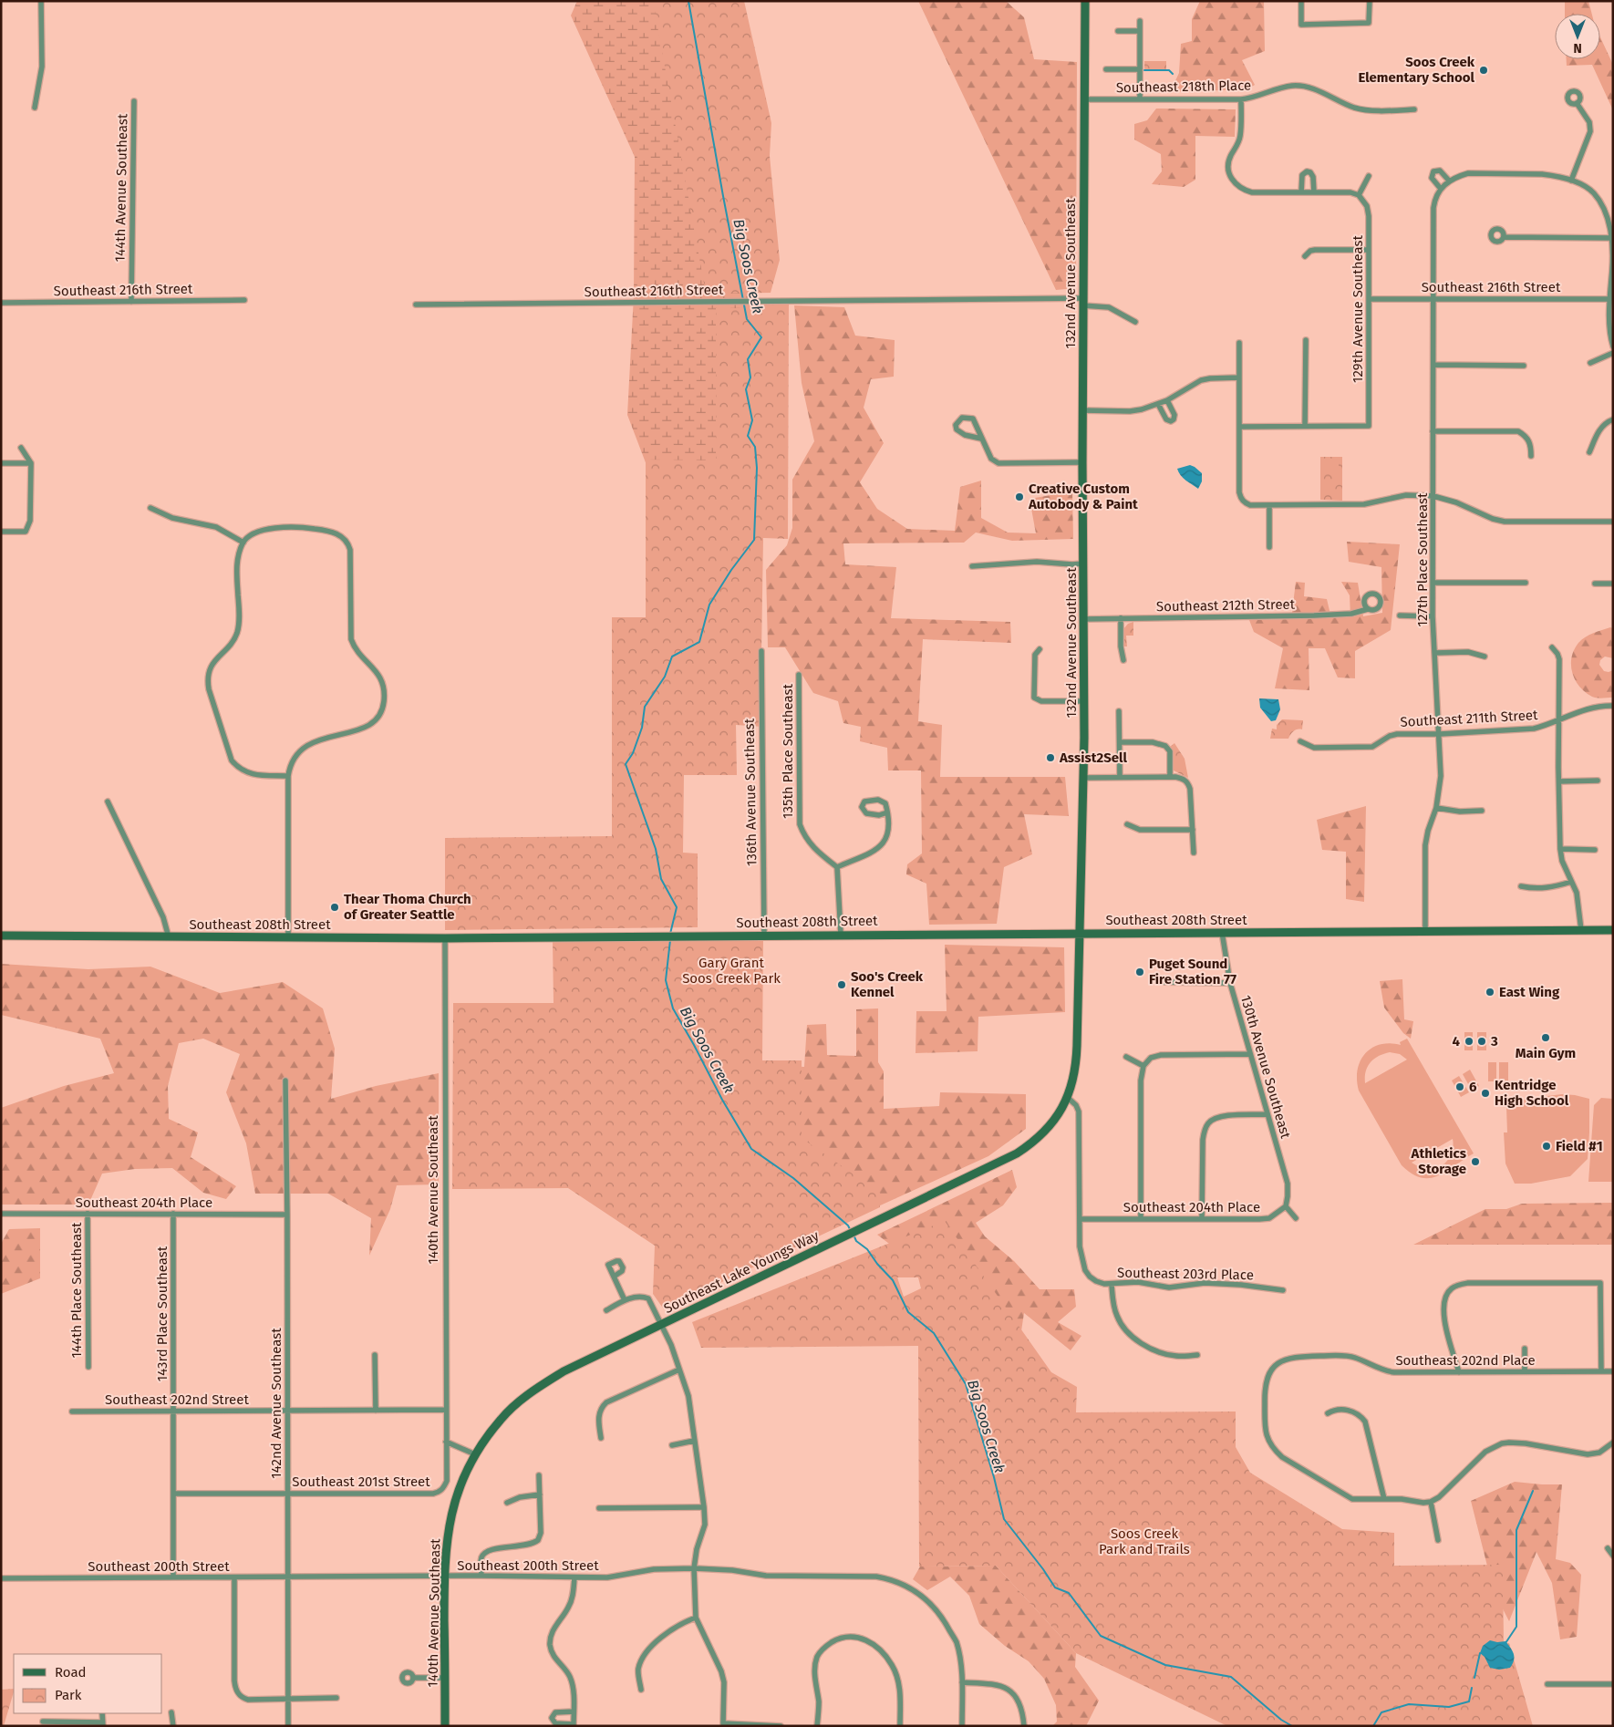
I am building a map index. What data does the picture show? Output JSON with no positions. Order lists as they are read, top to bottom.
{
  "streets": {
    "main road": [
      "132nd Avenue Southeast",
      "Southeast 208th Street",
      "140th Avenue Southeast",
      "Southeast Lake Youngs Way"
    ],
    "street": [
      "Southeast 218th Place",
      "144th Avenue Southeast",
      "Southeast 216th Street",
      "129th Avenue Southeast",
      "127th Place Southeast",
      "Southeast 212th Street",
      "Southeast 211th Street",
      "135th Place Southeast",
      "136th Avenue Southeast",
      "130th Avenue Southeast",
      "Southeast 204th Place",
      "Southeast 203rd Place",
      "144th Place Southeast",
      "143rd Place Southeast",
      "Southeast 202nd Place",
      "Southeast 202nd Street",
      "142nd Avenue Southeast",
      "Southeast 201st Street",
      "Southeast 200th Street"
    ]
  },
  "crossings": [
    ["Southeast 218th Place", "132nd Avenue Southeast"],
    ["144th Avenue Southeast", "Southeast 216th Street"],
    ["132nd Avenue Southeast", "Southeast 216th Street"],
    ["132nd Avenue Southeast", "Southeast 212th Street"],
    ["132nd Avenue Southeast", "Southeast 208th Street"],
    ["132nd Avenue Southeast", "Southeast Lake Youngs Way"],
    ["Southeast 216th Street", "129th Avenue Southeast"],
    ["Southeast 216th Street", "127th Place Southeast"],
    ["127th Place Southeast", "Southeast 211th Street"],
    ["127th Place Southeast", "Southeast 208th Street"],
    ["136th Avenue Southeast", "Southeast 208th Street"],
    ["Southeast 208th Street", "130th Avenue Southeast"],
    ["Southeast 208th Street", "140th Avenue Southeast"],
    ["130th Avenue Southeast", "Southeast 204th Place"],
    ["140th Avenue Southeast", "Southeast Lake Youngs Way"],
    ["140th Avenue Southeast", "Southeast 202nd Street"],
    ["140th Avenue Southeast", "Southeast 201st Street"],
    ["140th Avenue Southeast", "Southeast 200th Street"],
    ["Southeast 204th Place", "Southeast 203rd Place"],
    ["Southeast 204th Place", "144th Place Southeast"],
    ["Southeast 204th Place", "143rd Place Southeast"],
    ["Southeast 204th Place", "142nd Avenue Southeast"],
    ["143rd Place Southeast", "Southeast 202nd Street"],
    ["143rd Place Southeast", "Southeast 201st Street"],
    ["143rd Place Southeast", "Southeast 200th Street"],
    ["Southeast 202nd Street", "142nd Avenue Southeast"],
    ["142nd Avenue Southeast", "Southeast 201st Street"],
    ["142nd Avenue Southeast", "Southeast 200th Street"]
  ],
  "water": ["Big Soos Creek"],
  "parks": ["Gary Grant Soos Creek Park", "Soos Creek Park and Trails"],
  "places": [
    "Soos Creek Elementary School",
    "Creative Custom Autobody & Paint",
    "Assist2Sell",
    "Thear Thoma Church of Greater Seattle",
    "Puget Sound Fire Station 77",
    "Soo's Creek Kennel",
    "East Wing",
    "Main Gym",
    "4",
    "3",
    "6",
    "Kentridge High School",
    "Field #1",
    "Athletics Storage"
  ],
  "legend": ["Road", "Park"],
  "north": "bottom"
}
